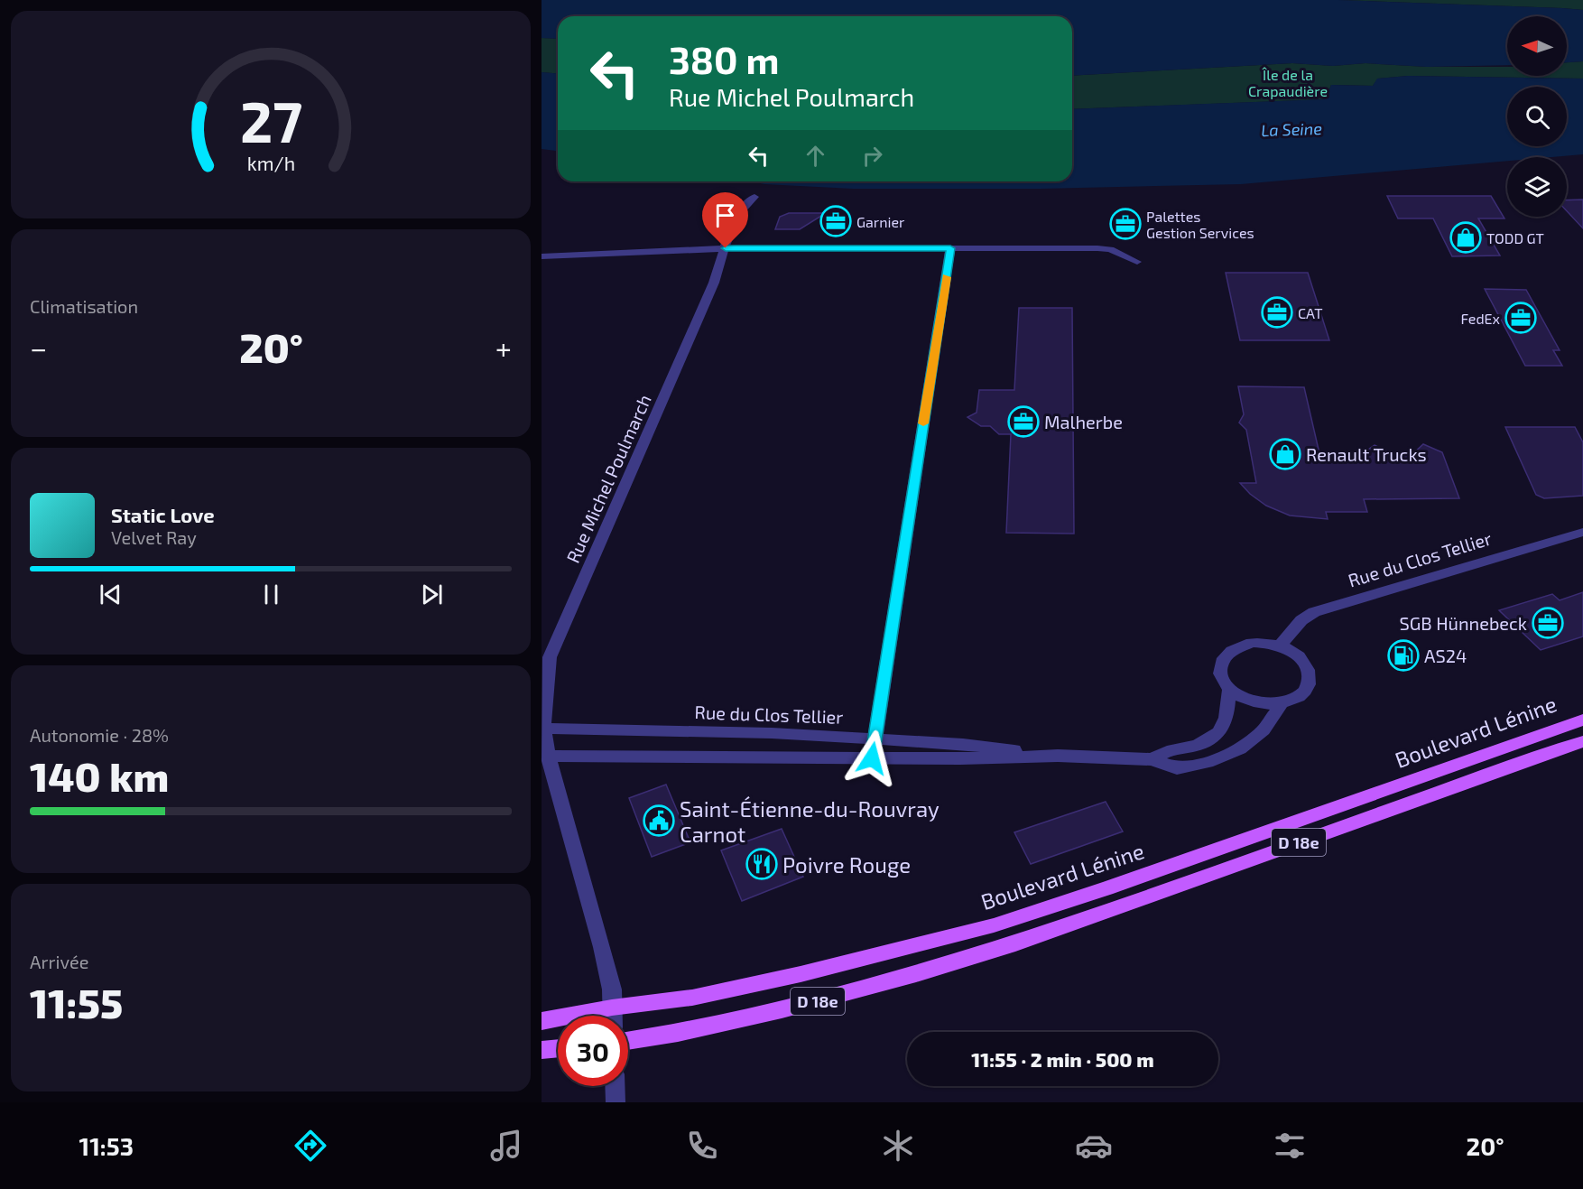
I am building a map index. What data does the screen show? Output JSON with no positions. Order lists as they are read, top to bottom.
{
  "streets": {
    "main road": ["Boulevard Lénine", "D 18e"],
    "street": ["Rue Michel Poulmarch", "Rue du Clos Tellier"]
  },
  "crossings": [
    ["Rue Michel Poulmarch", "Rue du Clos Tellier"],
    ["Rue Michel Poulmarch", "Boulevard Lénine"]
  ],
  "water": ["La Seine"],
  "parks": ["Île de la Crapaudière"],
  "places": {
    "office": [
      "Garnier",
      "Palettes Gestion Services",
      "CAT",
      "FedEx",
      "Malherbe",
      "SGB Hünnebeck"
    ],
    "shop": ["TODD GT", "Renault Trucks"],
    "fuel station": ["AS24"],
    "public building": ["Saint-Étienne-du-Rouvray Carnot"],
    "restaurant": ["Poivre Rouge"]
  },
  "north": "left",
  "page": {
    "turn": ["380 m", "Rue Michel Poulmarch"],
    "tile": [
      "Climatisation",
      ["Autonomie · 28%", "140 km"],
      ["Arrivée", "11:55"]
    ],
    "heat": ["−", "20°", "+"],
    "song": ["Static Love", "Velvet Ray"],
    "limit": "30",
    "trip": "11:55 · 2 min · 500 m",
    "tabs": ["11:53", "20°"],
    "gauge": ["27", "km/h"]
  }
}
